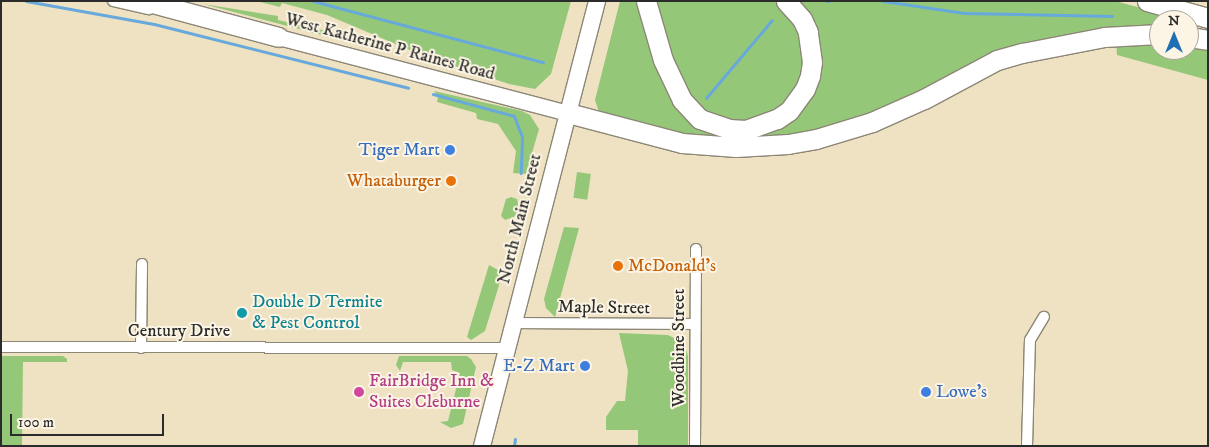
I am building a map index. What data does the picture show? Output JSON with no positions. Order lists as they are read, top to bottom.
{
  "streets": {
    "main road": ["North Main Street"],
    "street": [
      "West Katherine P Raines Road",
      "Maple Street",
      "Century Drive",
      "Woodbine Street"
    ]
  },
  "crossings": [
    ["West Katherine P Raines Road", "North Main Street"],
    ["North Main Street", "Maple Street"],
    ["North Main Street", "Century Drive"],
    ["Maple Street", "Woodbine Street"]
  ],
  "places": [
    "Tiger Mart",
    "Whataburger",
    "McDonald's",
    "Double D Termite & Pest Control",
    "E-Z Mart",
    "FairBridge Inn & Suites Cleburne",
    "Lowe's"
  ],
  "scale_bar": "100 m",
  "north": "top"
}
